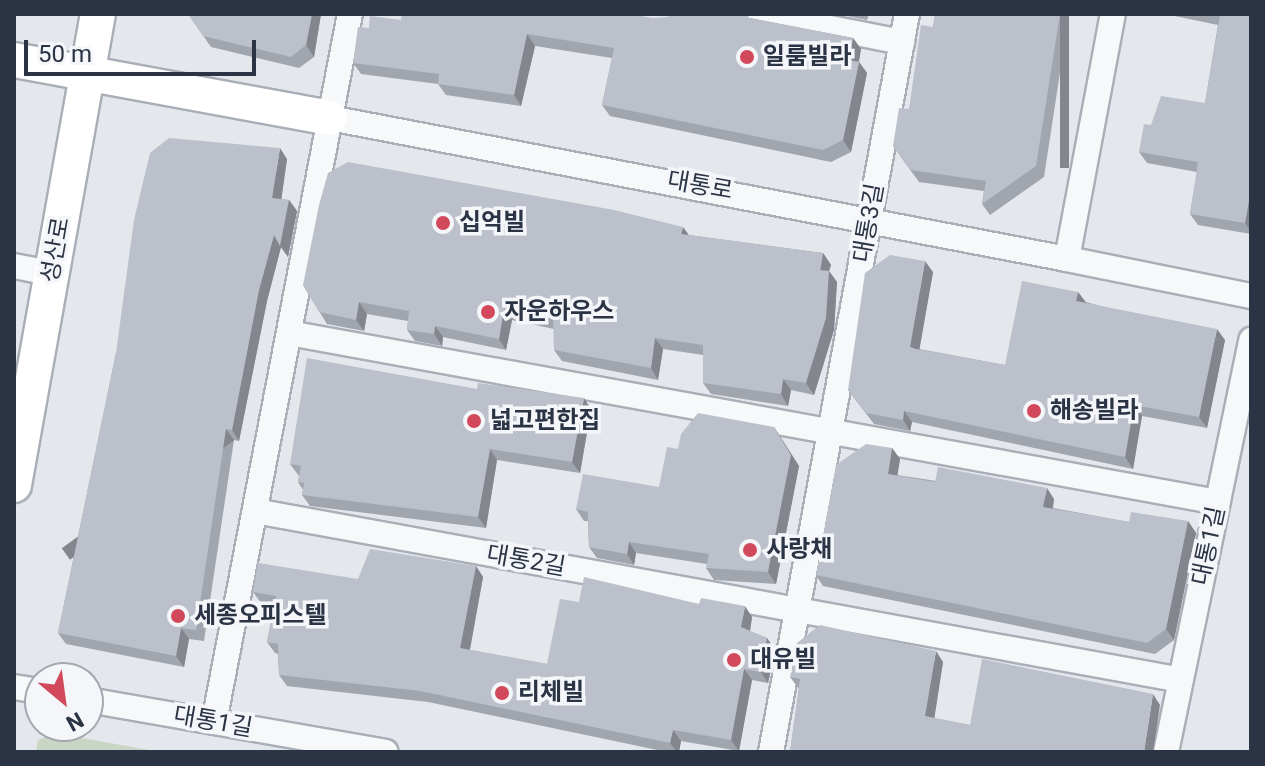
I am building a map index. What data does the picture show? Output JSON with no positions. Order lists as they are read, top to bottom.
{
  "streets": {
    "street": [
      "대통로",
      "대통3길",
      "성산로",
      "대통1길",
      "대통2길"
    ]
  },
  "crossings": [
    ["대통로", "대통3길"],
    ["대통로", "성산로"],
    ["대통3길", "대통2길"]
  ],
  "places": [
    "일룸빌라",
    "십억빌",
    "자운하우스",
    "해송빌라",
    "넓고편한집",
    "사랑채",
    "세종오피스텔",
    "대유빌",
    "리체빌"
  ],
  "scale_bar": "50 m",
  "north": "bottom right"
}
